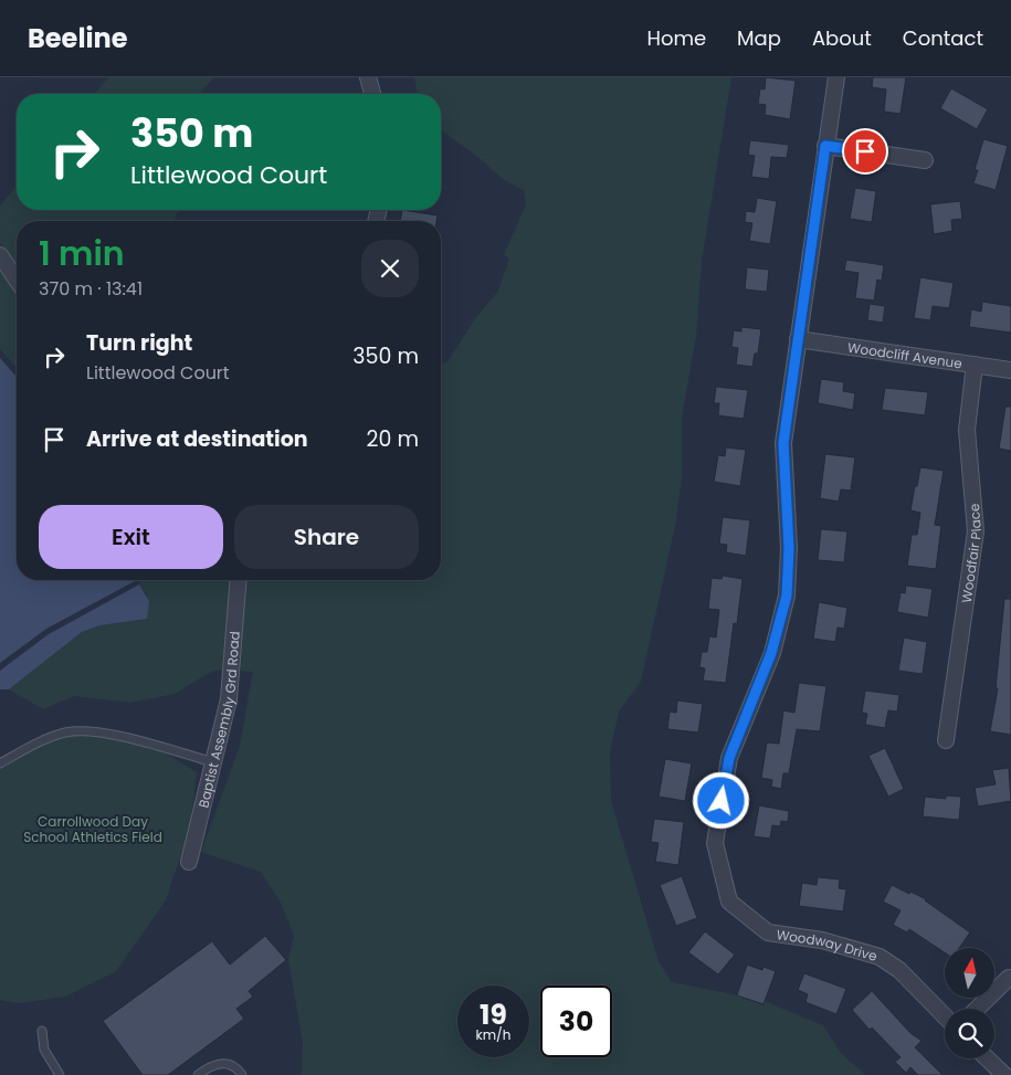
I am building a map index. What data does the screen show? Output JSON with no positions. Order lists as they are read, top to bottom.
{
  "streets": {
    "street": [
      "Woodcliff Avenue",
      "Woodfair Place",
      "Baptist Assembly Grd Road",
      "Woodway Drive"
    ]
  },
  "crossings": [
    ["Woodcliff Avenue", "Woodfair Place"],
    ["Woodcliff Avenue", "Woodway Drive"]
  ],
  "parks": ["Carrollwood Day School Athletics Field"],
  "north": "top",
  "page": {
    "header": "Beeline",
    "nav": [
      "Home",
      "Map",
      "About",
      "Contact"
    ],
    "turn": ["350 m", "Littlewood Court"],
    "heading": ["1 min", "370 m · 13:41"],
    "list": [
      {
        "name": "Turn right",
        "note": "Littlewood Court",
        "value": "350 m"
      },
      {
        "name": "Arrive at destination",
        "value": "20 m"
      }
    ],
    "buttons": ["Exit", "Share"],
    "speed": "19 km/h",
    "limit": "30"
  }
}
